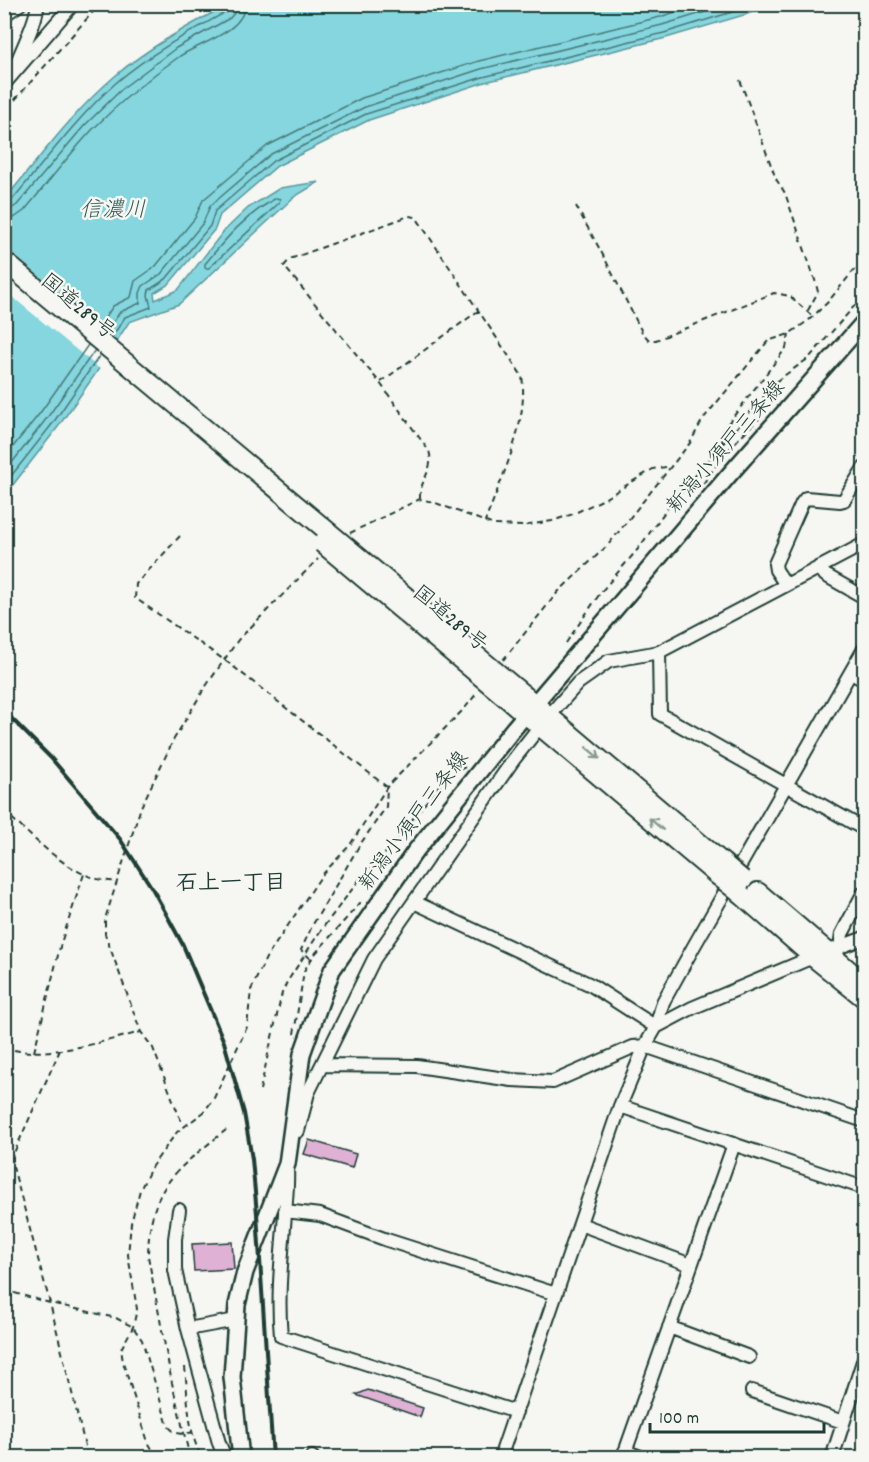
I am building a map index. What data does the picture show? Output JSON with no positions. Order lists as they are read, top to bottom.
{
  "streets": {
    "highway": ["国道289号"],
    "main road": ["新潟小須戸三条線"]
  },
  "crossings": [
    ["国道289号", "新潟小須戸三条線"]
  ],
  "districts": ["石上一丁目"],
  "water": ["信濃川"],
  "scale_bar": "100 m"
}
